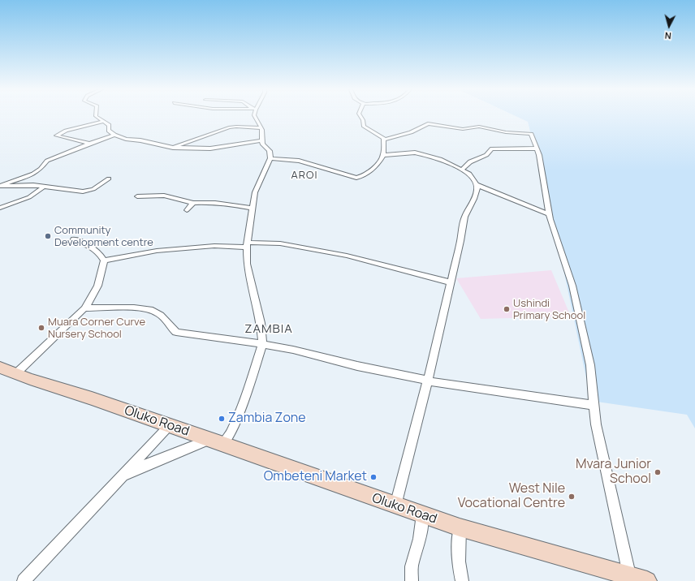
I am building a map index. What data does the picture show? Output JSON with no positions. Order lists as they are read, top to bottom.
{
  "streets": {
    "main road": ["Oluko Road"]
  },
  "districts": ["AROI", "ZAMBIA"],
  "places": [
    "Community Development centre",
    "Ushindi Primary School",
    "Muara Corner Curve Nursery School",
    "Zambia Zone",
    "Mvara Junior School",
    "Ombeteni Market",
    "West Nile Vocational Centre"
  ],
  "north": "bottom"
}
